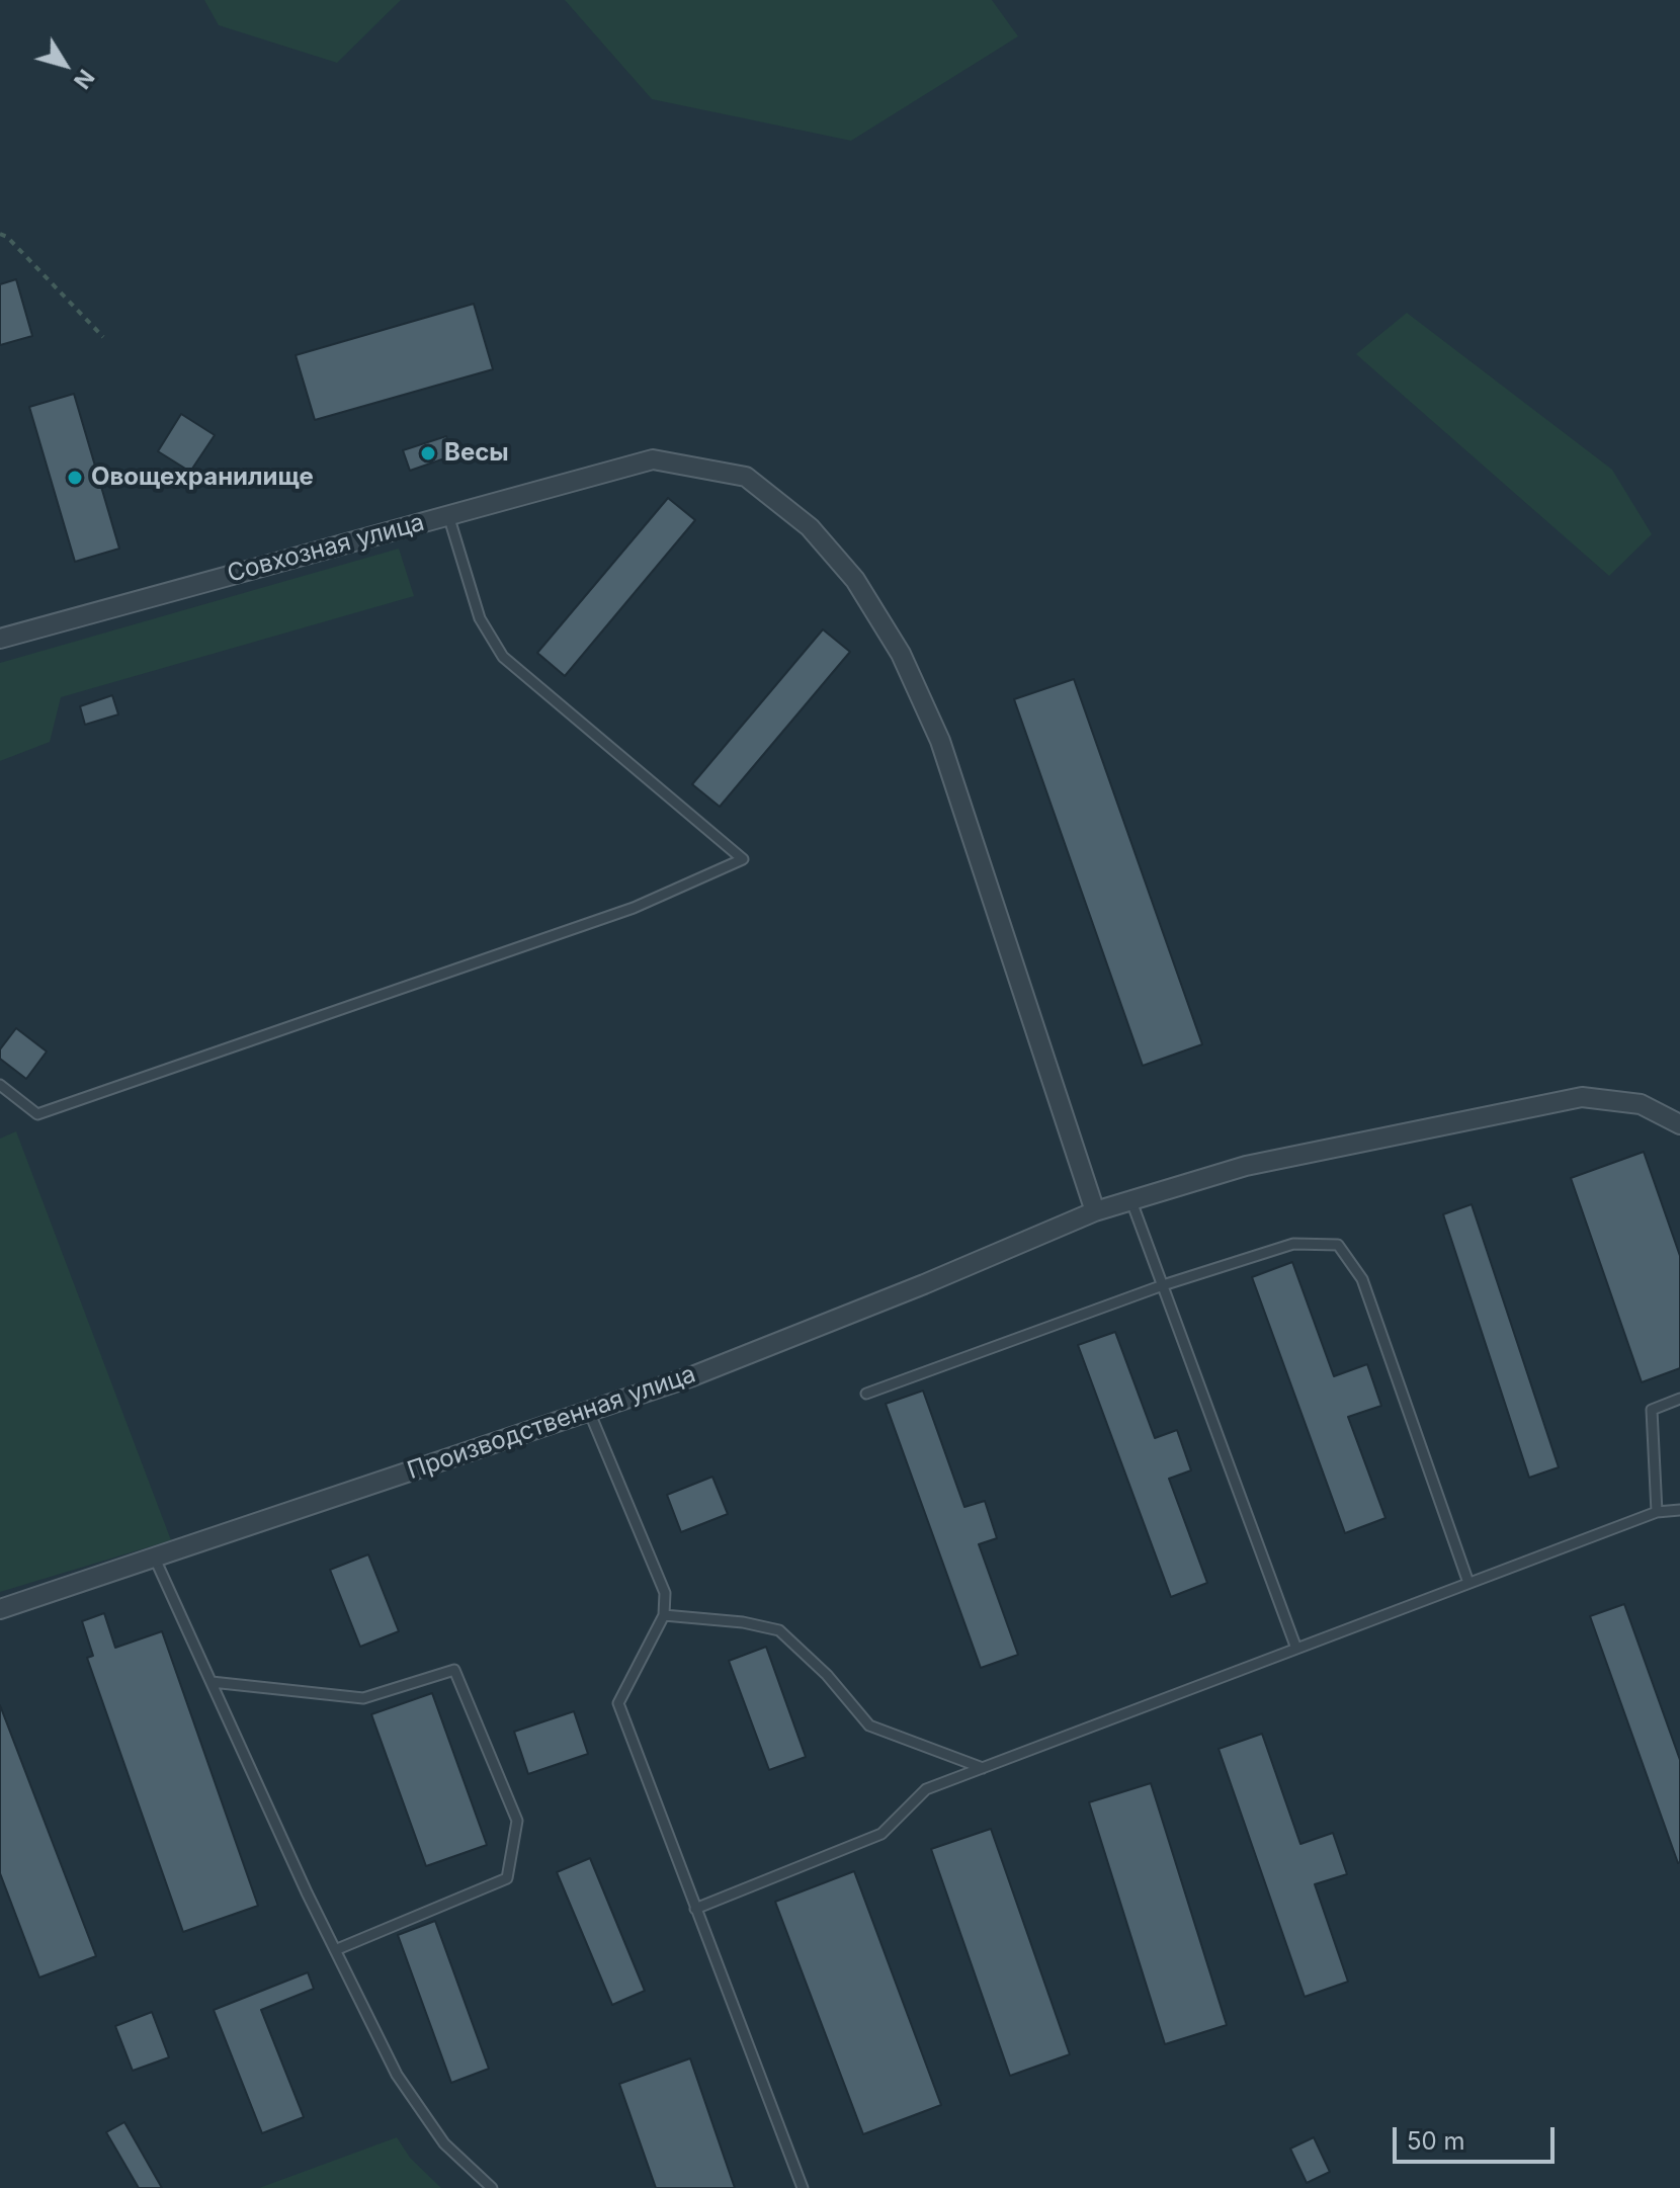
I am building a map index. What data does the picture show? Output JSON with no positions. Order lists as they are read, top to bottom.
{
  "streets": {
    "street": ["Совхозная улица", "Производственная улица"]
  },
  "crossings": [
    ["Совхозная улица", "Производственная улица"]
  ],
  "places": ["Весы", "Овощехранилище"],
  "scale_bar": "50 m",
  "north": "bottom right"
}
